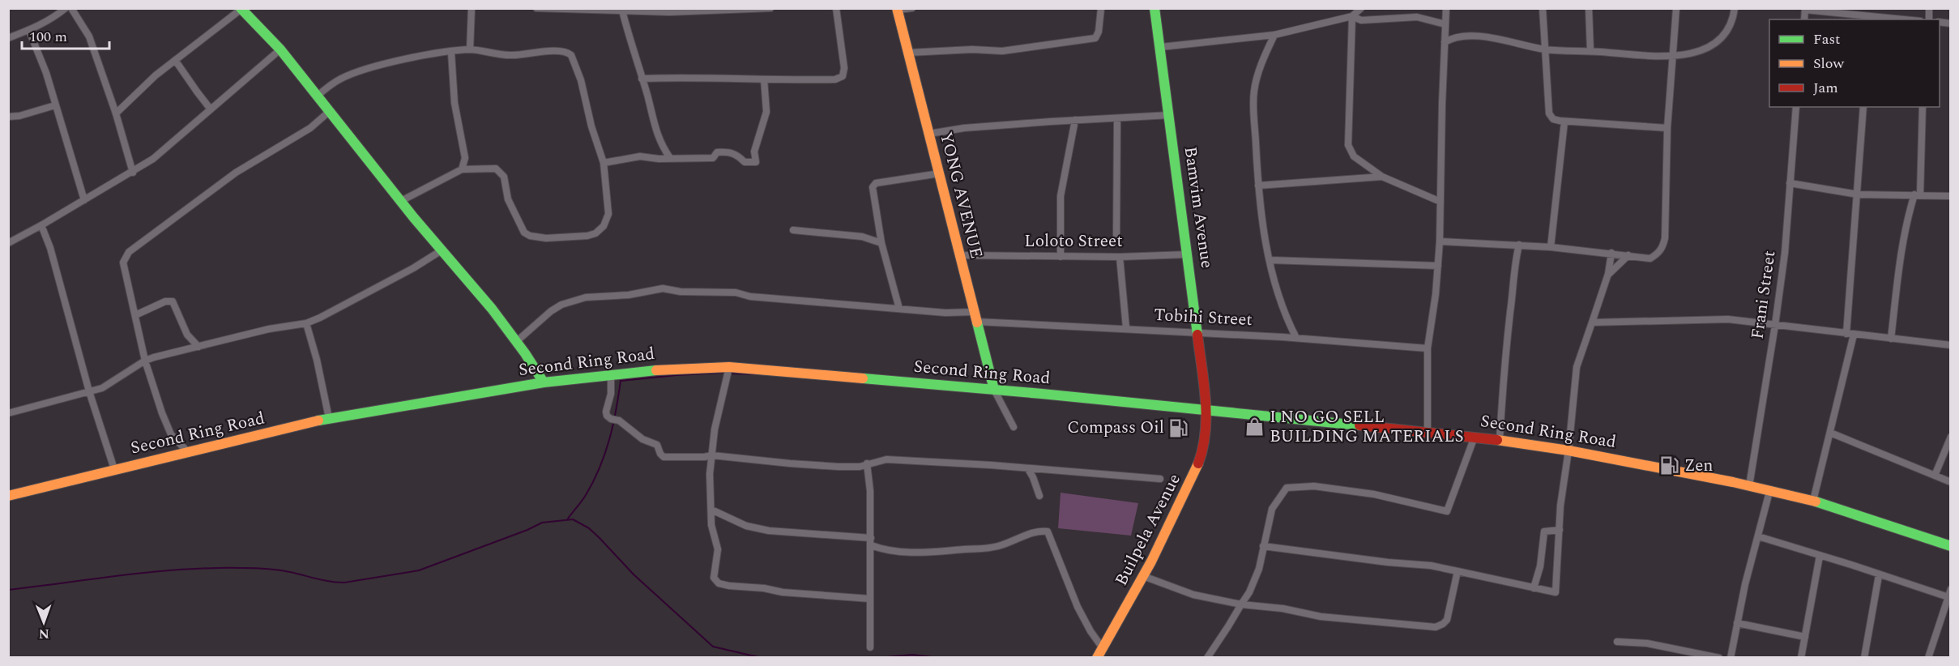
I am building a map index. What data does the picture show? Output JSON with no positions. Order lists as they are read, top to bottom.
{
  "streets": {
    "main road": [
      "YONG AVENUE",
      "Bamvim Avenue",
      "Second Ring Road",
      "Builpela Avenue"
    ],
    "street": ["Loloto Street", "Frani Street", "Tobihi Street"]
  },
  "crossings": [
    ["YONG AVENUE", "Loloto Street"],
    ["YONG AVENUE", "Tobihi Street"],
    ["YONG AVENUE", "Second Ring Road"],
    ["Bamvim Avenue", "Loloto Street"],
    ["Bamvim Avenue", "Tobihi Street"],
    ["Bamvim Avenue", "Second Ring Road"],
    ["Bamvim Avenue", "Builpela Avenue"],
    ["Frani Street", "Second Ring Road"],
    ["Second Ring Road", "Builpela Avenue"]
  ],
  "places": {
    "shop": ["I NO GO SELL BUILDING MATERIALS"],
    "fuel station": ["Compass Oil", "Zen"]
  },
  "legend": ["Fast", "Slow", "Jam"],
  "scale_bar": "100 m",
  "north": "bottom"
}
